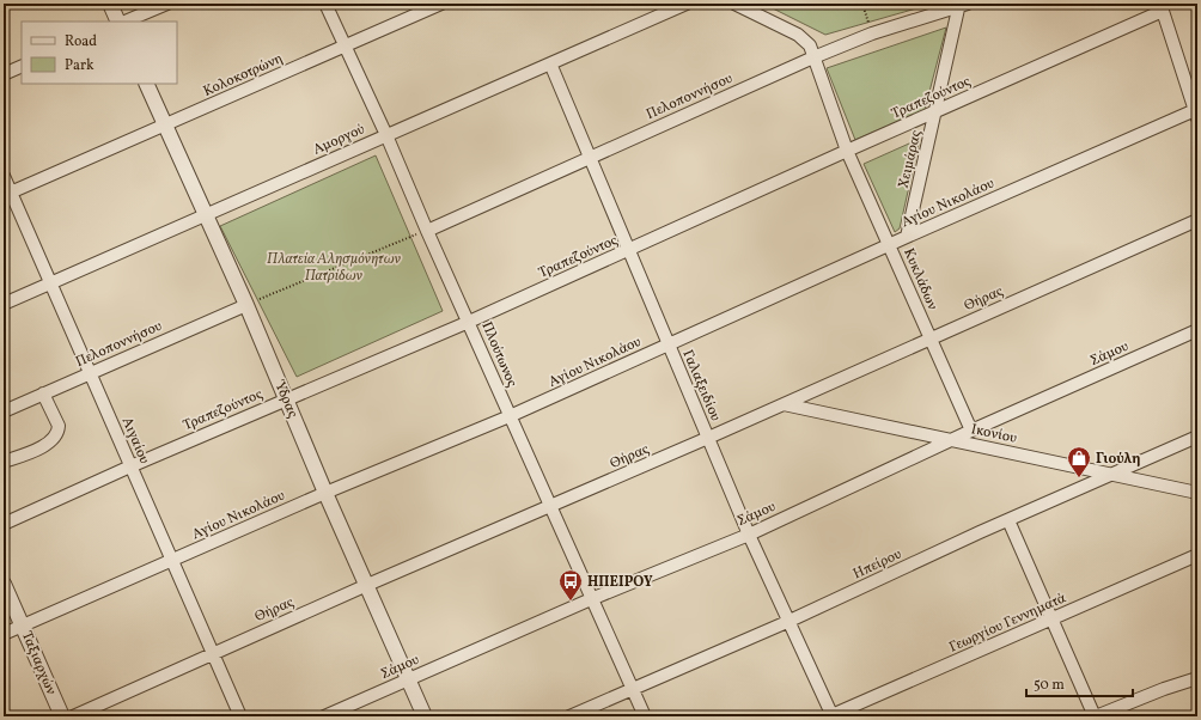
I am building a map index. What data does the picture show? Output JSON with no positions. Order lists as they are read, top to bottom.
{
  "streets": {
    "street": [
      "Κολοκοτρώνη",
      "Πελοποννήσου",
      "Τραπεζούντος",
      "Αμοργού",
      "Χειμάρας",
      "Αγίου Νικολάου",
      "Κυκλάδων",
      "Θήρας",
      "Σάμου",
      "Πλούτωνος",
      "Γαλαξειδίου",
      "Ύδρας",
      "Ικονίου",
      "Αιγαίου",
      "Ηπείρου",
      "Γεωργίου Γεννηματά",
      "Ταξιαρχών"
    ]
  },
  "crossings": [
    ["Κολοκοτρώνη", "Πλούτωνος"],
    ["Κολοκοτρώνη", "Ύδρας"],
    ["Κολοκοτρώνη", "Αιγαίου"],
    ["Πελοποννήσου", "Χειμάρας"],
    ["Πελοποννήσου", "Κυκλάδων"],
    ["Πελοποννήσου", "Πλούτωνος"],
    ["Πελοποννήσου", "Γαλαξειδίου"],
    ["Πελοποννήσου", "Ύδρας"],
    ["Πελοποννήσου", "Αιγαίου"],
    ["Τραπεζούντος", "Χειμάρας"],
    ["Τραπεζούντος", "Κυκλάδων"],
    ["Τραπεζούντος", "Πλούτωνος"],
    ["Τραπεζούντος", "Γαλαξειδίου"],
    ["Τραπεζούντος", "Ύδρας"],
    ["Τραπεζούντος", "Αιγαίου"],
    ["Αμοργού", "Πλούτωνος"],
    ["Αμοργού", "Γαλαξειδίου"],
    ["Αμοργού", "Ύδρας"],
    ["Αμοργού", "Αιγαίου"],
    ["Χειμάρας", "Αγίου Νικολάου"],
    ["Αγίου Νικολάου", "Κυκλάδων"],
    ["Αγίου Νικολάου", "Πλούτωνος"],
    ["Αγίου Νικολάου", "Γαλαξειδίου"],
    ["Αγίου Νικολάου", "Ύδρας"],
    ["Αγίου Νικολάου", "Αιγαίου"],
    ["Αγίου Νικολάου", "Ταξιαρχών"],
    ["Κυκλάδων", "Θήρας"],
    ["Κυκλάδων", "Σάμου"],
    ["Θήρας", "Πλούτωνος"],
    ["Θήρας", "Γαλαξειδίου"],
    ["Θήρας", "Ύδρας"],
    ["Θήρας", "Ικονίου"],
    ["Θήρας", "Αιγαίου"],
    ["Σάμου", "Πλούτωνος"],
    ["Σάμου", "Γαλαξειδίου"],
    ["Σάμου", "Ύδρας"],
    ["Σάμου", "Ικονίου"],
    ["Πλούτωνος", "Ηπείρου"],
    ["Γαλαξειδίου", "Ηπείρου"],
    ["Γαλαξειδίου", "Γεωργίου Γεννηματά"],
    ["Ικονίου", "Ηπείρου"]
  ],
  "parks": ["Πλατεία Αλησμόνητων Πατρίδων"],
  "places": {
    "shop": ["Γιούλη"],
    "bus stop": ["ΗΠΕΙΡΟΥ"]
  },
  "legend": ["Road", "Park"],
  "scale_bar": "50 m"
}
